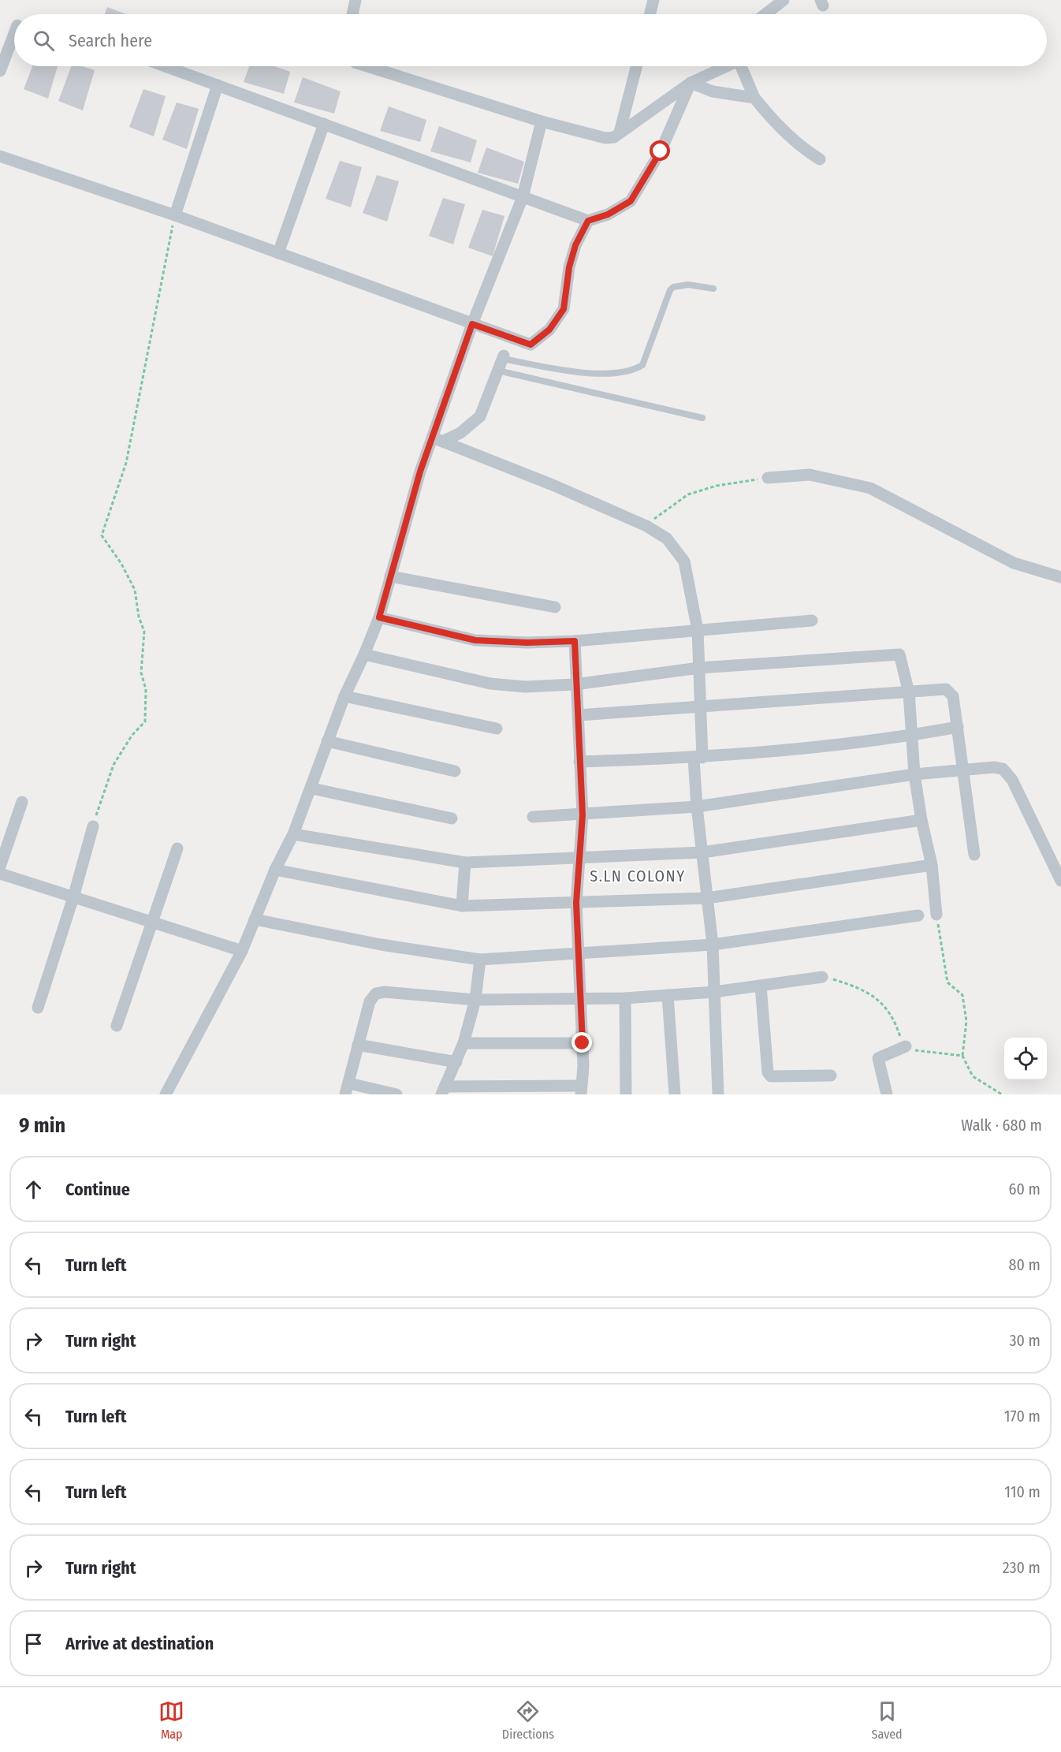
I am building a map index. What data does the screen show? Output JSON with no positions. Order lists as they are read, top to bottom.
{
  "districts": ["S.LN COLONY"],
  "page": {
    "search": "Search here",
    "heading": ["9 min", "Walk · 680 m"],
    "list": [
      ["Continue", "60 m"],
      ["Turn left", "80 m"],
      ["Turn right", "30 m"],
      ["Turn left", "170 m"],
      ["Turn left", "110 m"],
      ["Turn right", "230 m"],
      "Arrive at destination"
    ],
    "nav": ["Map", "Directions", "Saved"]
  }
}
